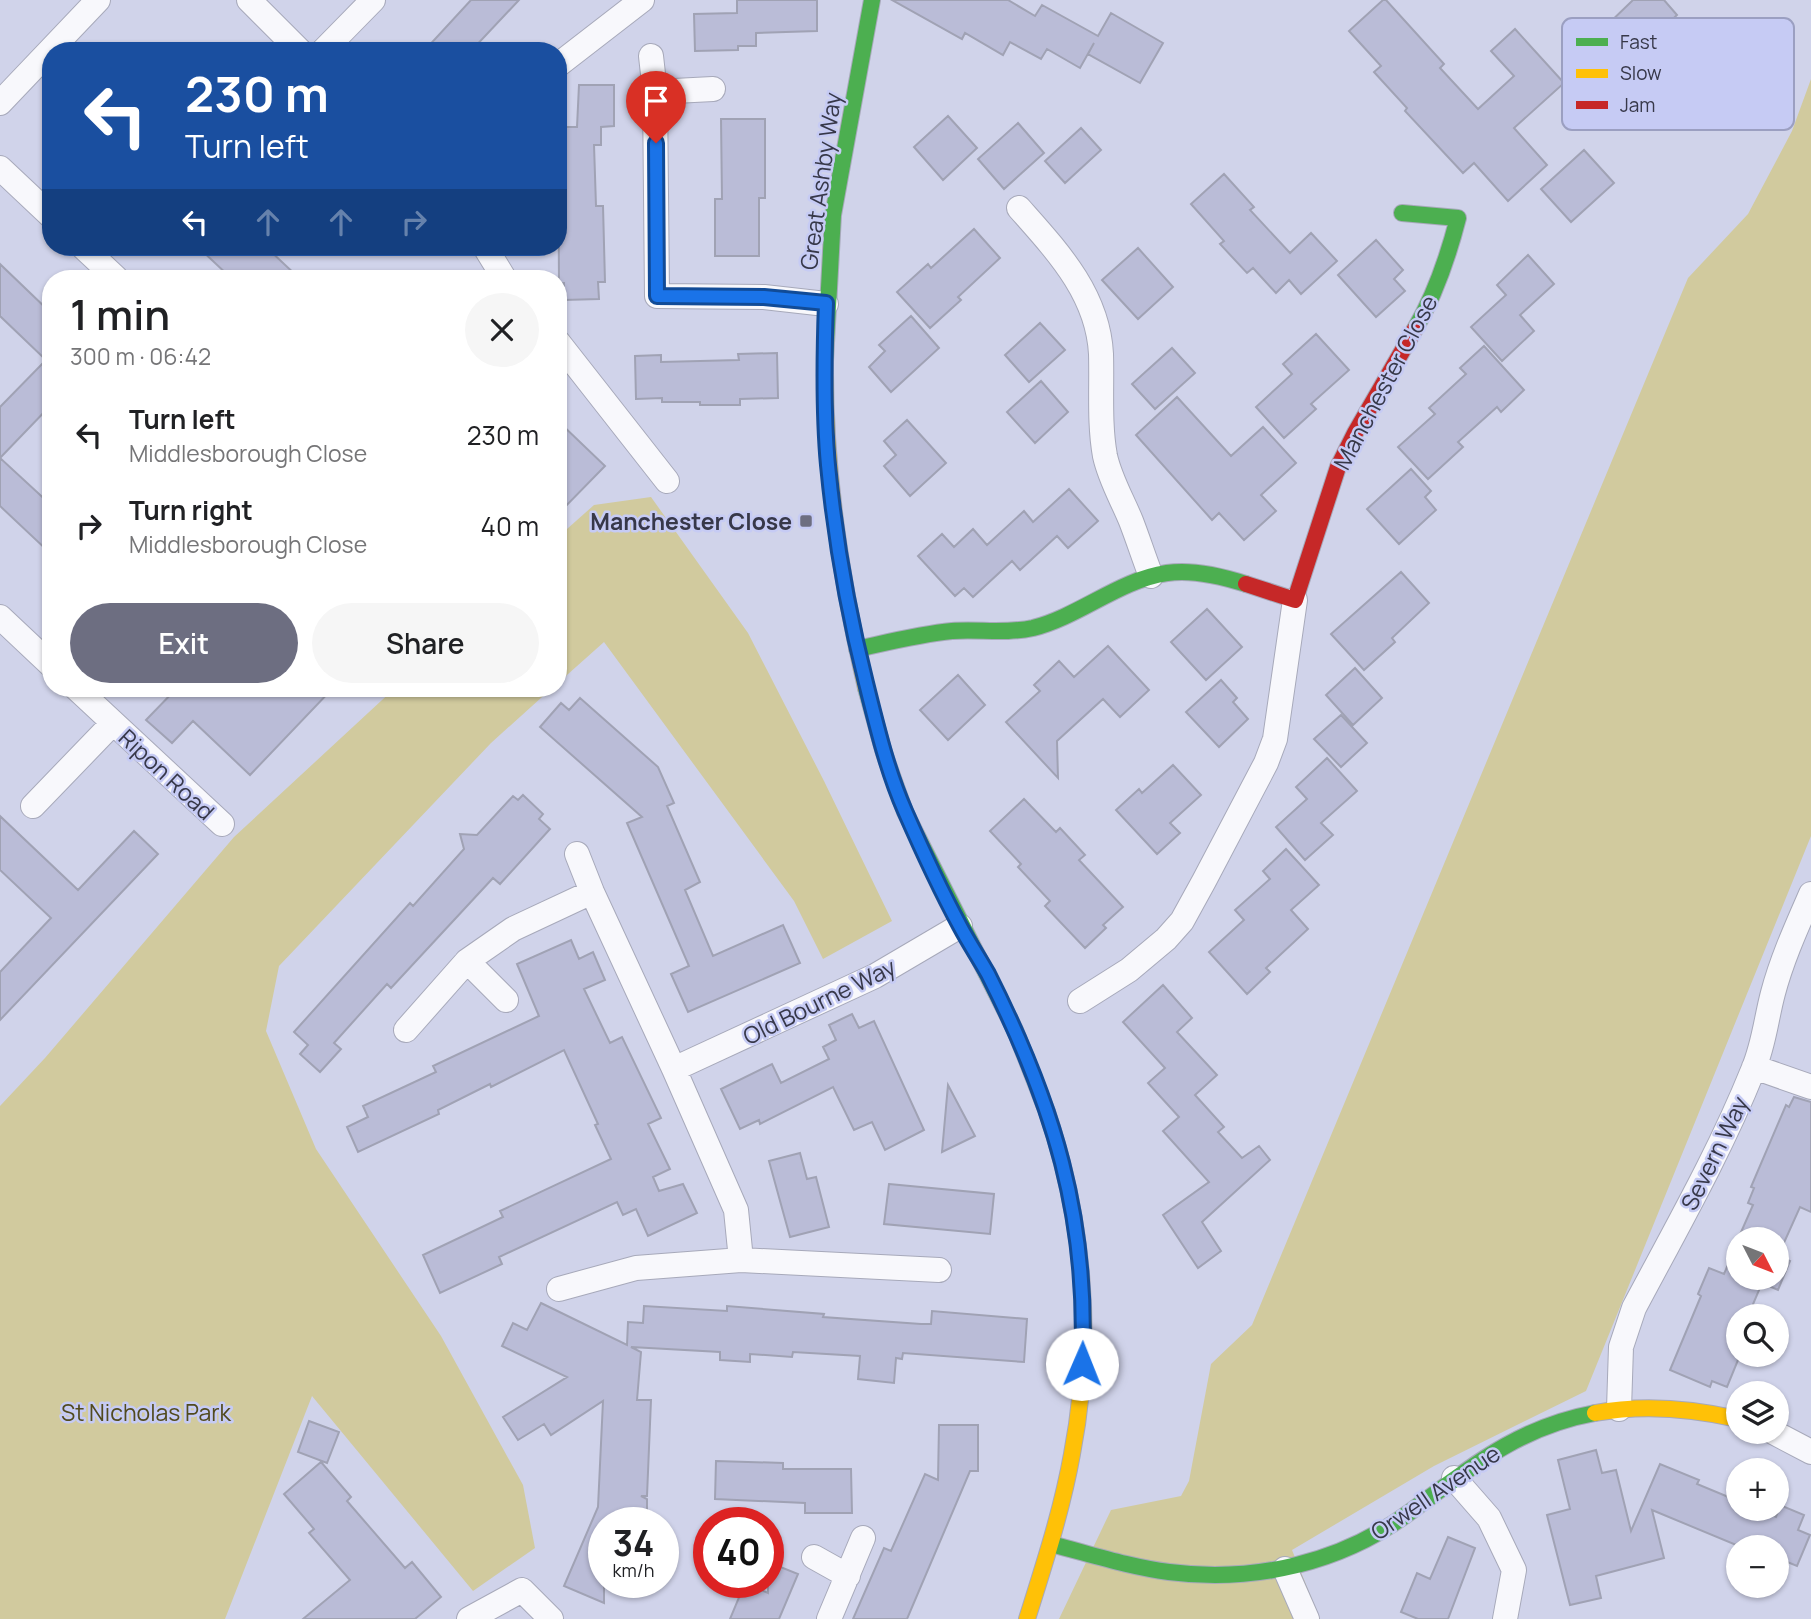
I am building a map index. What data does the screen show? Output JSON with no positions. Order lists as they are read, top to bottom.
{
  "streets": {
    "street": [
      "Great Ashby Way",
      "Manchester Close",
      "Ripon Road",
      "Old Bourne Way",
      "Severn Way",
      "Orwell Avenue"
    ]
  },
  "crossings": [
    ["Great Ashby Way", "Old Bourne Way"],
    ["Great Ashby Way", "Orwell Avenue"],
    ["Severn Way", "Orwell Avenue"]
  ],
  "parks": ["St Nicholas Park"],
  "places": {
    "transit": ["Manchester Close"]
  },
  "legend": ["Fast", "Slow", "Jam"],
  "north": "bottom right",
  "page": {
    "turn": ["230 m", "Turn left"],
    "heading": ["1 min", "300 m · 06:42"],
    "list": [
      {
        "name": "Turn left",
        "note": "Middlesborough Close",
        "value": "230 m"
      },
      {
        "name": "Turn right",
        "note": "Middlesborough Close",
        "value": "40 m"
      }
    ],
    "buttons": ["Exit", "Share"],
    "map_buttons": ["+", "−"],
    "speed": "34 km/h",
    "limit": "40"
  }
}
